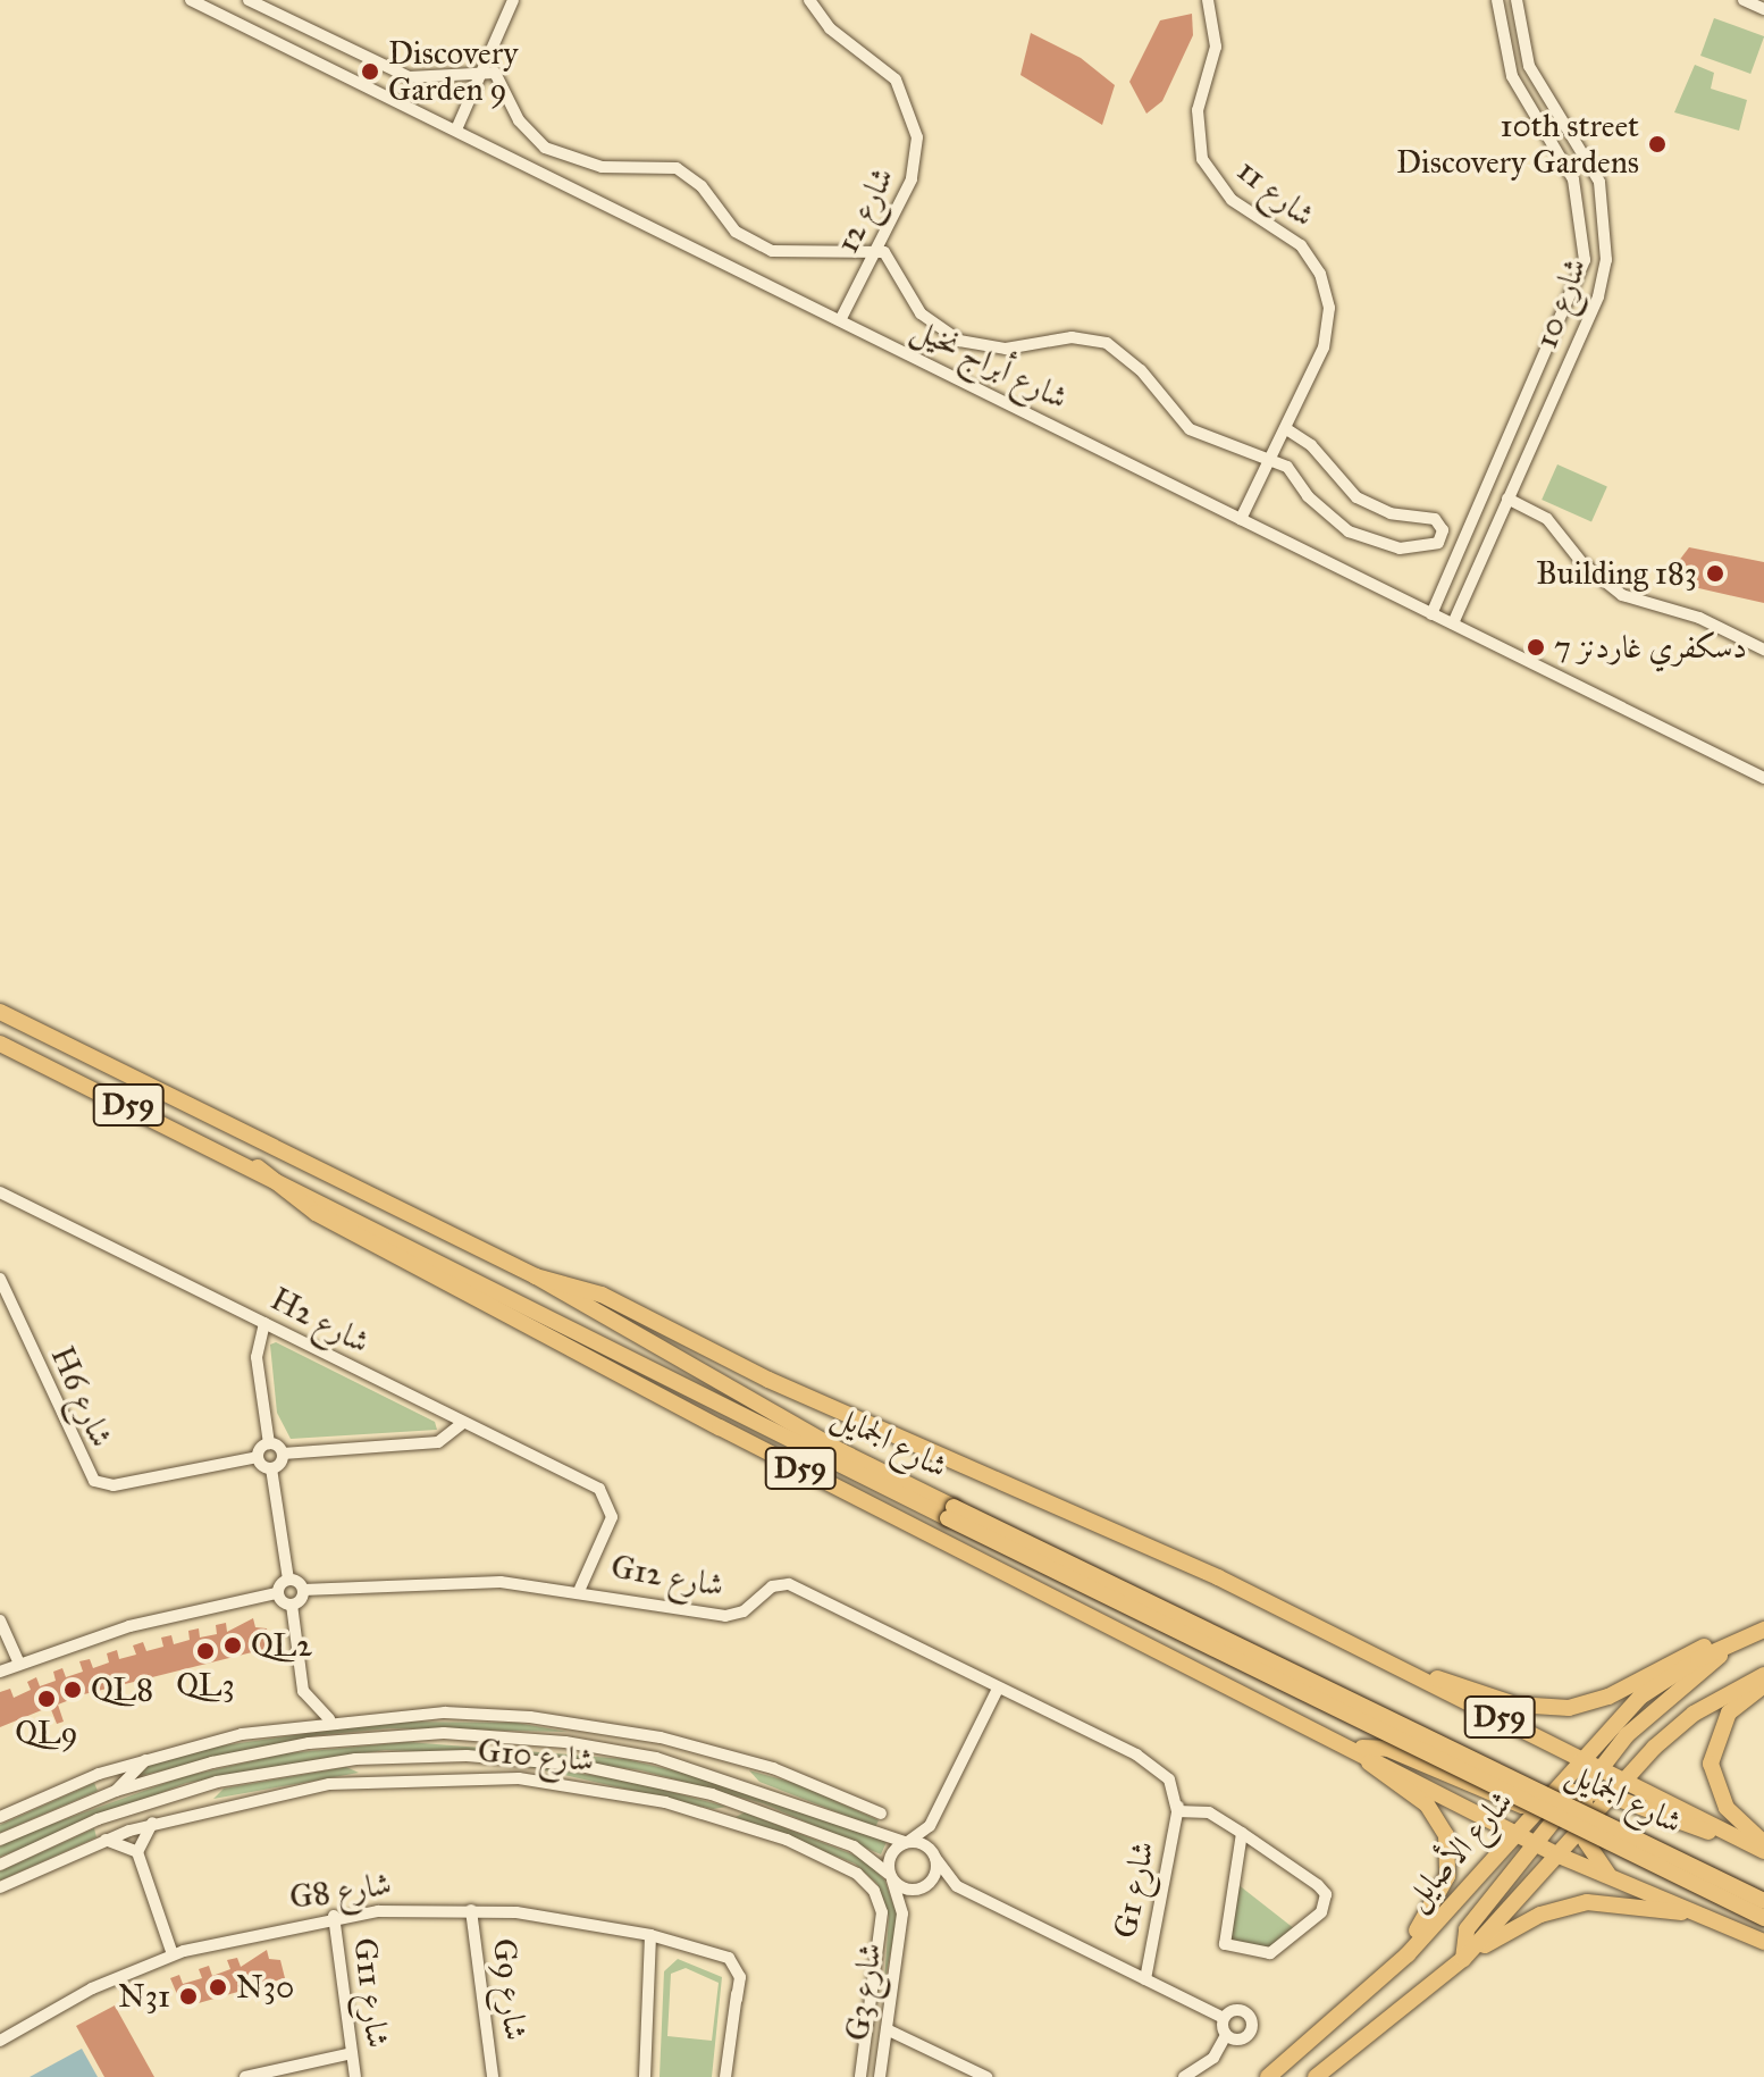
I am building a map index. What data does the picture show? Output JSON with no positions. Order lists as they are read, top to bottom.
{
  "streets": {
    "main road": ["D59", "شارع الجمايل", "شارع الأصايل"],
    "street": [
      "شارع 11",
      "شارع 12",
      "شارع 10",
      "شارع أبراج نخيل",
      "H2 شارع",
      "H6 شارع",
      "G12 شارع",
      "G10 شارع",
      "G1 شارع",
      "G8 شارع",
      "G9 شارع",
      "G3 شارع",
      "G11 شارع"
    ]
  },
  "crossings": [
    ["شارع 11", "شارع أبراج نخيل"],
    ["شارع 12", "شارع أبراج نخيل"],
    ["شارع 10", "شارع أبراج نخيل"],
    ["D59", "شارع الجمايل"],
    ["D59", "شارع الأصايل"],
    ["H2 شارع", "G12 شارع"],
    ["G12 شارع", "G1 شارع"],
    ["G10 شارع", "G3 شارع"],
    ["G8 شارع", "G9 شارع"],
    ["G8 شارع", "G11 شارع"]
  ],
  "places": [
    "Discovery Garden 9",
    "10th street Discovery Gardens",
    "Building 183",
    "دسكفري غاردنز 7",
    "QL2",
    "QL3",
    "QL8",
    "QL9",
    "N30",
    "N31"
  ]
}
